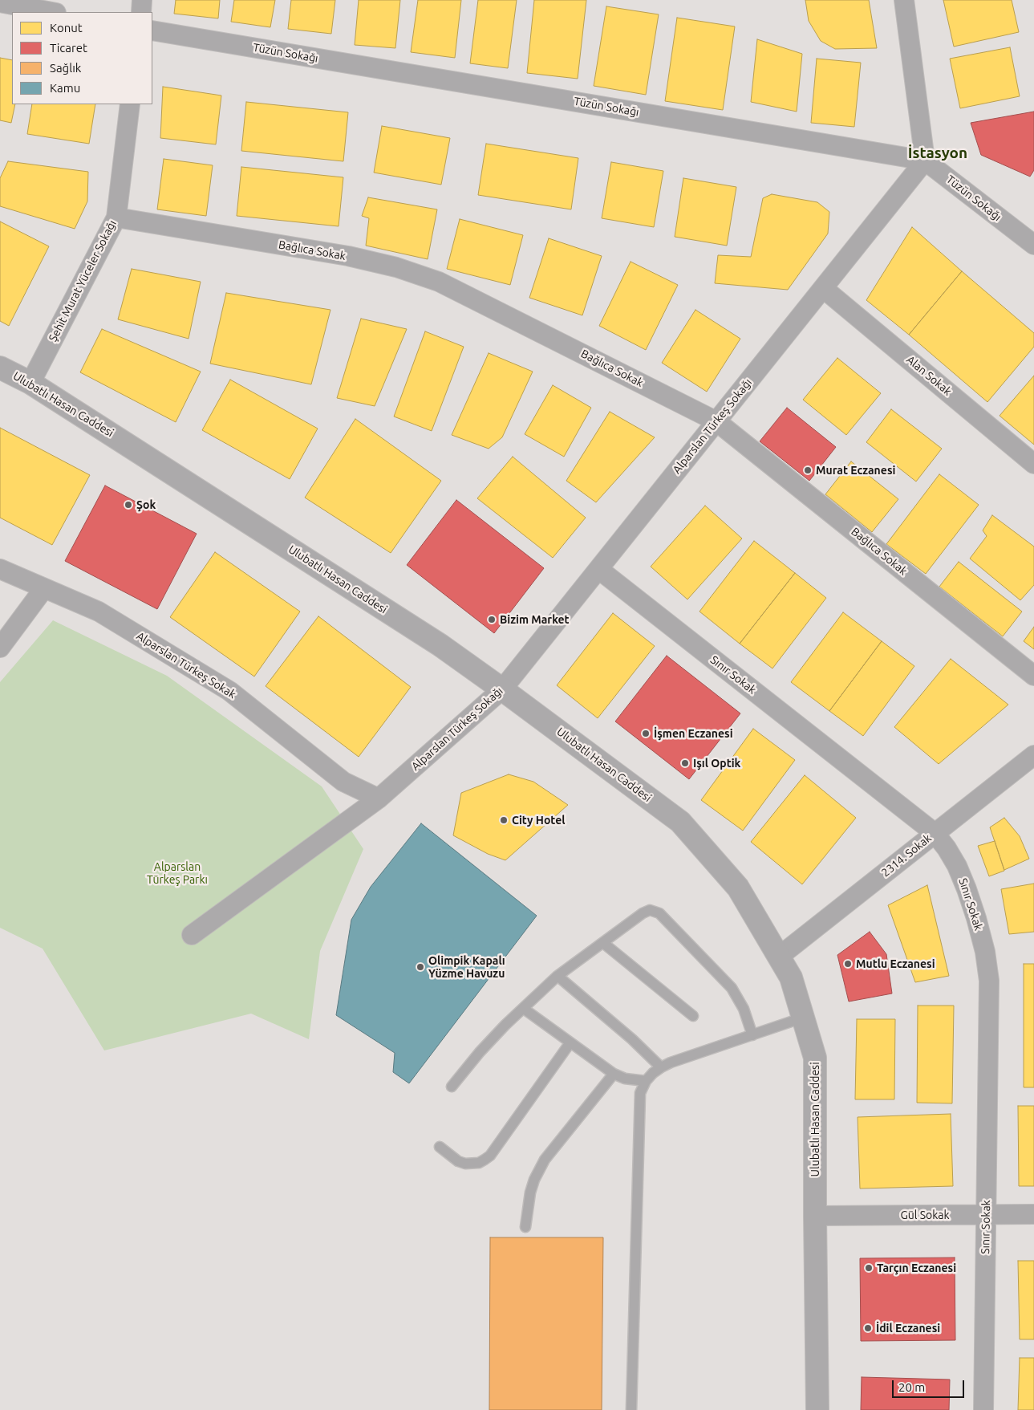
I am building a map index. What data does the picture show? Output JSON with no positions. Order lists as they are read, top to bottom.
{
  "streets": {
    "street": [
      "Tüzün Sokağı",
      "Bağlıca Sokak",
      "Şehit Murat Yüceler Sokağı",
      "Alan Sokak",
      "Ulubatlı Hasan Caddesi",
      "Alparslan Türkeş Sokağı",
      "Alparslan Türkeş Sokak",
      "Sınır Sokak",
      "2314. Sokak",
      "Gül Sokak"
    ]
  },
  "crossings": [
    ["Tüzün Sokağı", "Alparslan Türkeş Sokağı"],
    ["Bağlıca Sokak", "Şehit Murat Yüceler Sokağı"],
    ["Bağlıca Sokak", "Alparslan Türkeş Sokağı"],
    ["Şehit Murat Yüceler Sokağı", "Ulubatlı Hasan Caddesi"],
    ["Alan Sokak", "Alparslan Türkeş Sokağı"],
    ["Ulubatlı Hasan Caddesi", "Alparslan Türkeş Sokağı"],
    ["Ulubatlı Hasan Caddesi", "2314. Sokak"],
    ["Ulubatlı Hasan Caddesi", "Gül Sokak"],
    ["Alparslan Türkeş Sokağı", "Alparslan Türkeş Sokak"],
    ["Alparslan Türkeş Sokağı", "Sınır Sokak"],
    ["Sınır Sokak", "2314. Sokak"],
    ["Sınır Sokak", "Gül Sokak"]
  ],
  "districts": ["İstasyon"],
  "parks": ["Alparslan Türkeş Parkı"],
  "places": [
    "Murat Eczanesi",
    "Şok",
    "Bizim Market",
    "İşmen Eczanesi",
    "Işıl Optik",
    "City Hotel",
    "Mutlu Eczanesi",
    "Olimpik Kapalı Yüzme Havuzu",
    "Tarçın Eczanesi",
    "İdil Eczanesi"
  ],
  "legend": [
    "Konut",
    "Ticaret",
    "Sağlık",
    "Kamu"
  ],
  "scale_bar": "20 m"
}
